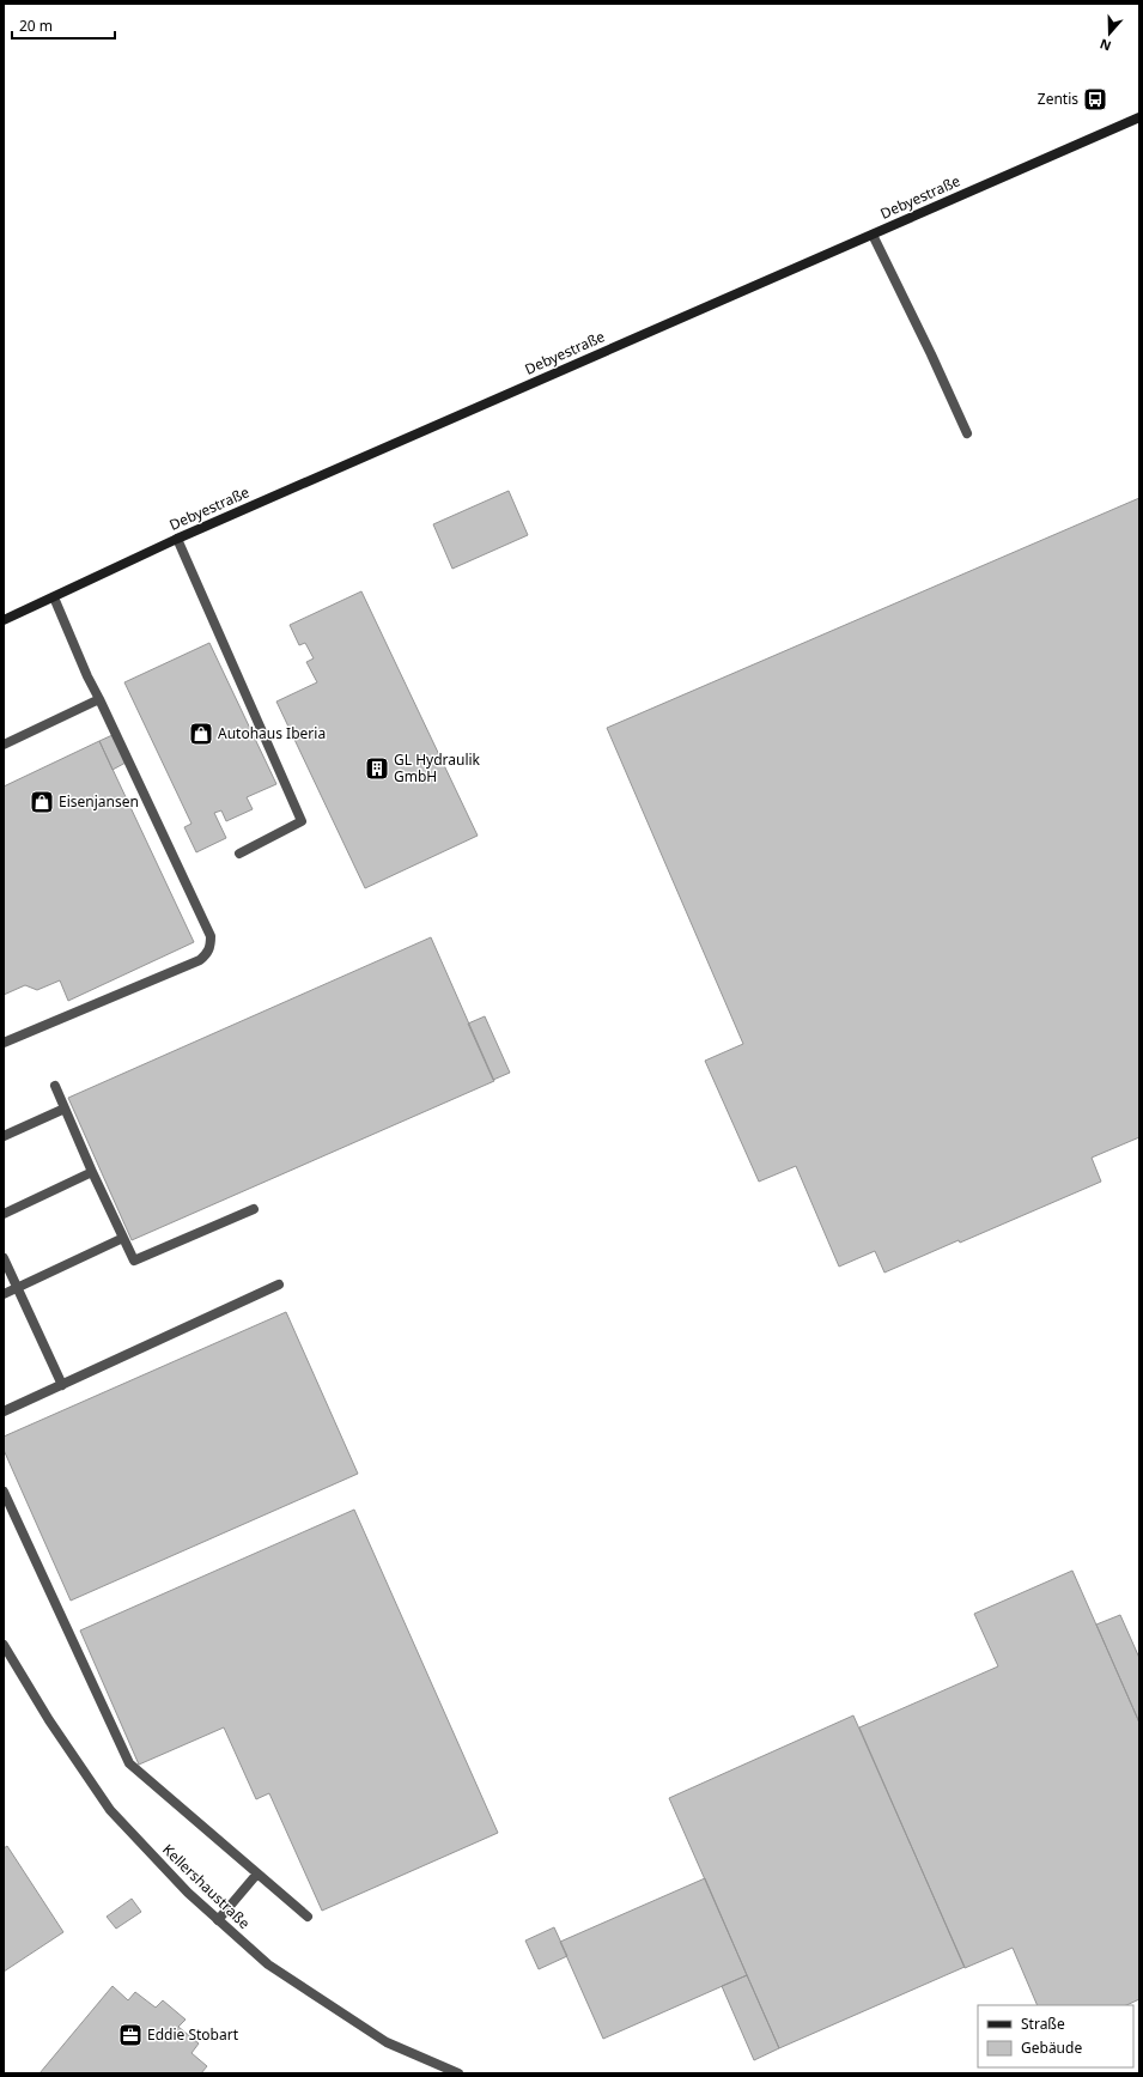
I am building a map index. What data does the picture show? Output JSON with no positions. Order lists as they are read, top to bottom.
{
  "streets": {
    "main road": ["Debyestraße"],
    "street": ["Kellershaustraße"]
  },
  "places": {
    "bus stop": ["Zentis"],
    "shop": ["Autohaus Iberia", "Eisenjansen"],
    "building": ["GL Hydraulik GmbH"],
    "office": ["Eddie Stobart"]
  },
  "legend": ["Straße", "Gebäude"],
  "scale_bar": "20 m",
  "north": "bottom"
}
